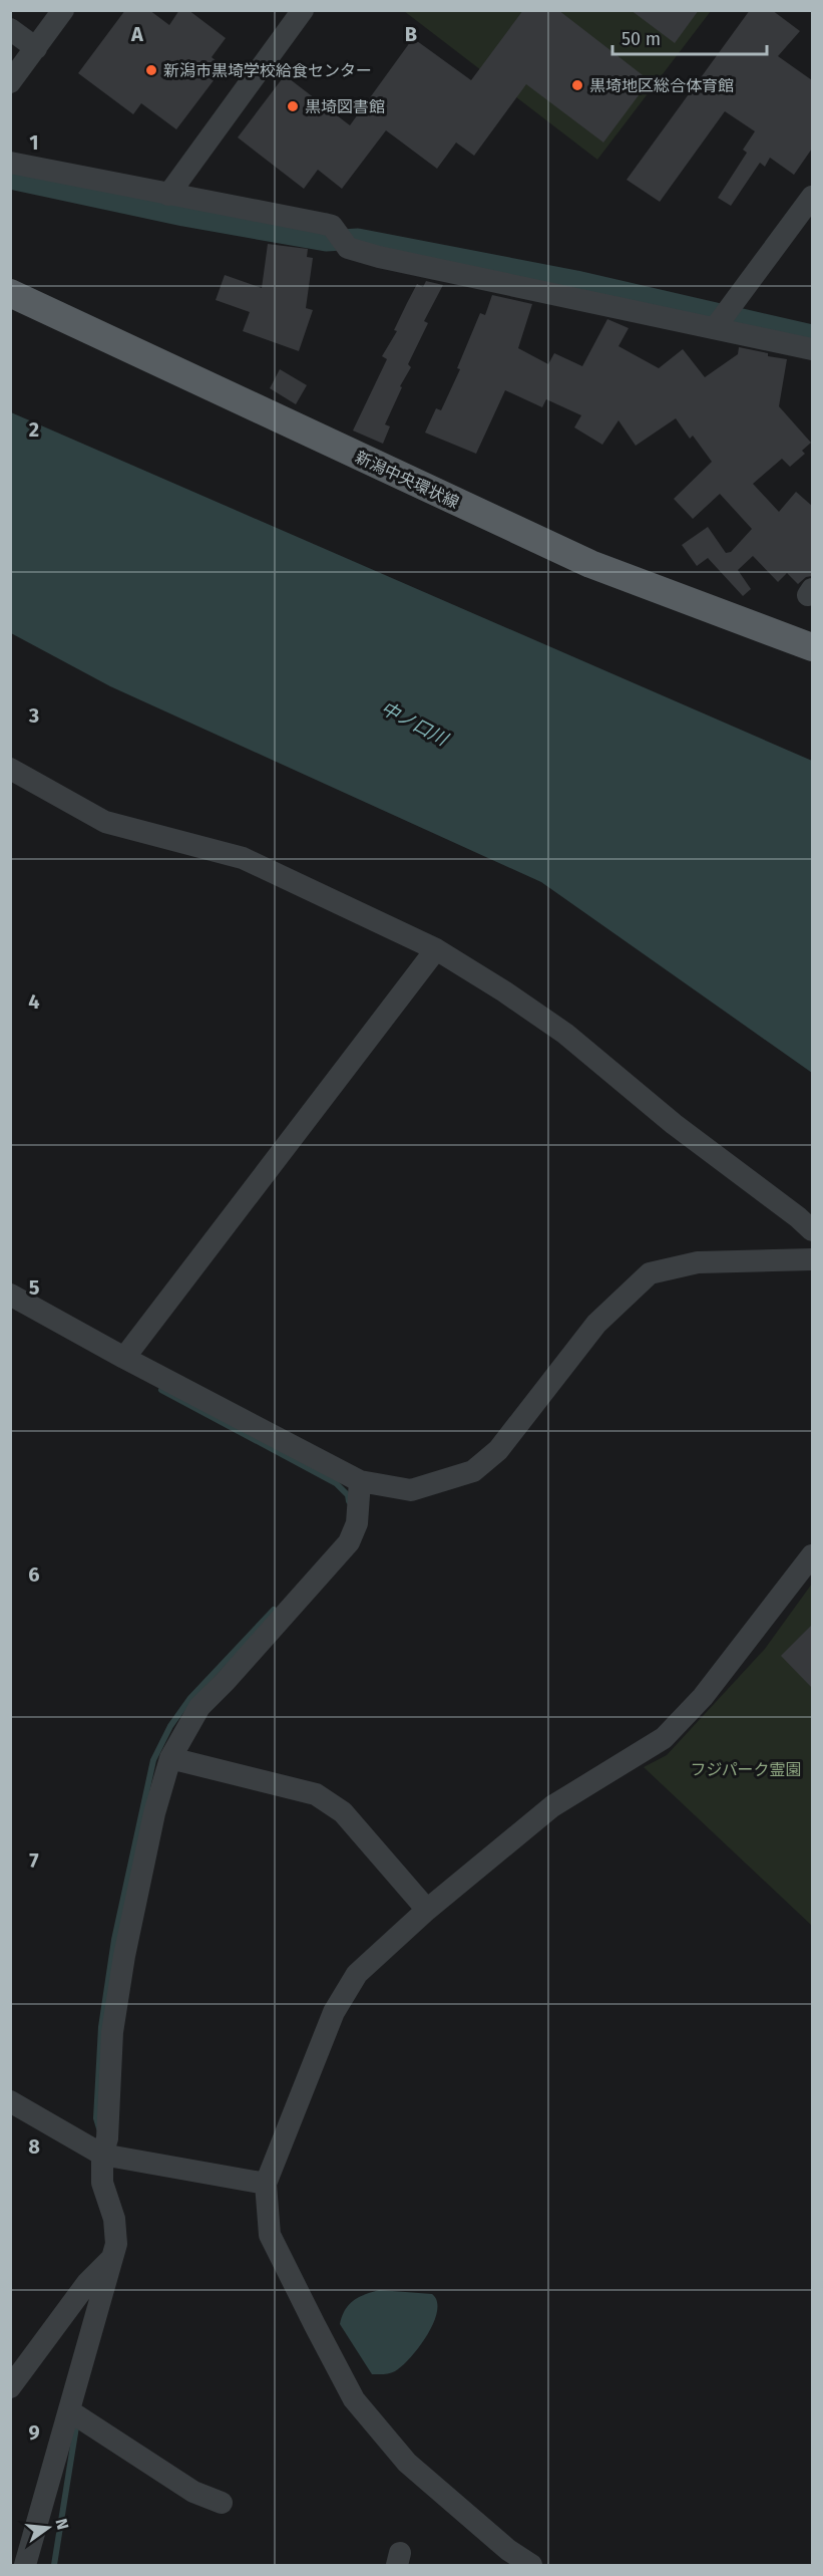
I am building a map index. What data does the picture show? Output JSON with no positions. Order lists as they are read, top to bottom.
{
  "streets": {
    "main road": ["新潟中央環状線"]
  },
  "water": ["中ノ口川"],
  "parks": ["フジパーク霊園"],
  "places": ["新潟市黒埼学校給食センター", "黒埼地区総合体育館", "黒埼図書館"],
  "scale_bar": "50 m",
  "north": "right",
  "grid": {
    "columns": ["A", "B"],
    "rows": [
      "1",
      "2",
      "3",
      "4",
      "5",
      "6",
      "7",
      "8",
      "9"
    ]
  }
}
